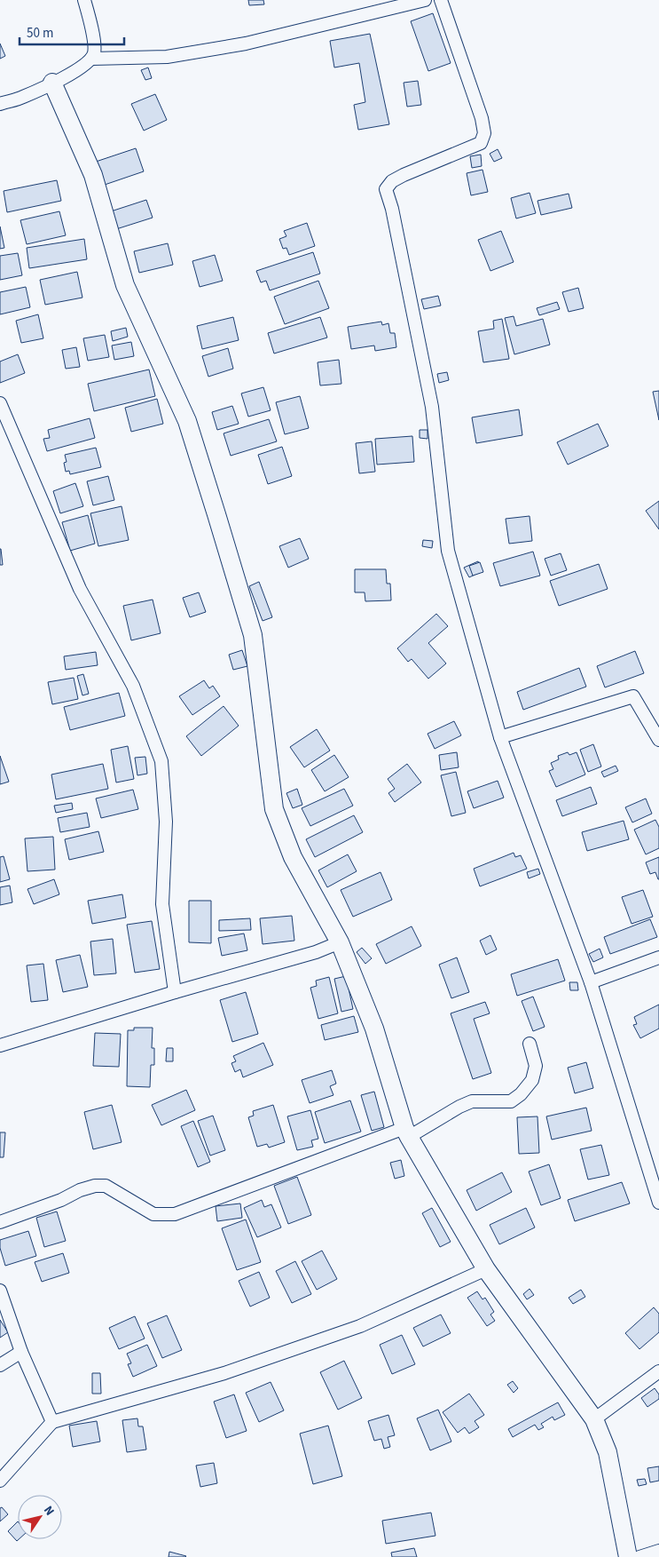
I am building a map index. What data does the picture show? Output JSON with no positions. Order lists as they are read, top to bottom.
{
  "scale_bar": "50 m",
  "north": "top right"
}
